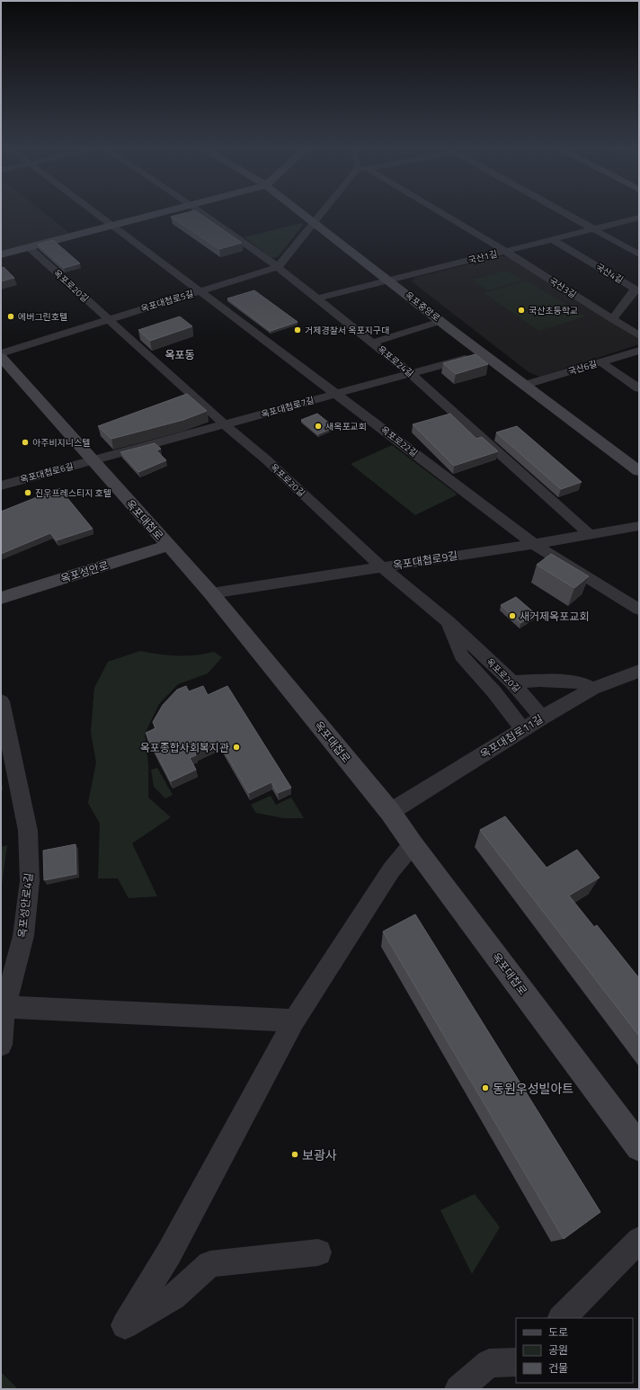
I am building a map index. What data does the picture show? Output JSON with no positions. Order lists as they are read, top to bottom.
{
  "streets": {
    "street": [
      "국산1길",
      "국산4길",
      "옥포로20길",
      "국산3길",
      "옥포대첩로5길",
      "옥포중앙로",
      "옥포로24길",
      "국산6길",
      "옥포대첩로7길",
      "옥포로22길",
      "옥포대첩로6길",
      "옥포대첩로",
      "옥포대첩로9길",
      "옥포성안로",
      "옥포대첩로11길",
      "옥포성안로4길"
    ]
  },
  "crossings": [
    ["국산1길", "국산4길"],
    ["국산1길", "국산3길"],
    ["국산1길", "옥포중앙로"],
    ["국산1길", "옥포로24길"],
    ["국산4길", "국산3길"],
    ["옥포로20길", "옥포대첩로5길"],
    ["옥포로20길", "옥포대첩로7길"],
    ["옥포로20길", "옥포대첩로9길"],
    ["옥포로20길", "옥포대첩로11길"],
    ["옥포대첩로5길", "옥포로24길"],
    ["옥포대첩로5길", "옥포로22길"],
    ["옥포중앙로", "국산6길"],
    ["옥포중앙로", "옥포대첩로7길"],
    ["옥포로24길", "옥포대첩로7길"],
    ["옥포로24길", "옥포대첩로9길"],
    ["옥포대첩로7길", "옥포로22길"],
    ["옥포대첩로7길", "옥포대첩로6길"],
    ["옥포대첩로7길", "옥포대첩로"],
    ["옥포로22길", "옥포대첩로9길"],
    ["옥포대첩로6길", "옥포대첩로"],
    ["옥포대첩로", "옥포대첩로9길"],
    ["옥포대첩로", "옥포성안로"],
    ["옥포대첩로", "옥포대첩로11길"]
  ],
  "districts": ["옥포동"],
  "places": [
    "국산초등학교",
    "에버그린호텔",
    "거제경찰서 옥포지구대",
    "새옥포교회",
    "아주비지니스텔",
    "진우프레스티지 호텔",
    "새거제옥포교회",
    "옥포종합사회복지관",
    "동원우성빌아트",
    "보광사"
  ],
  "legend": ["도로", "공원", "건물"]
}
